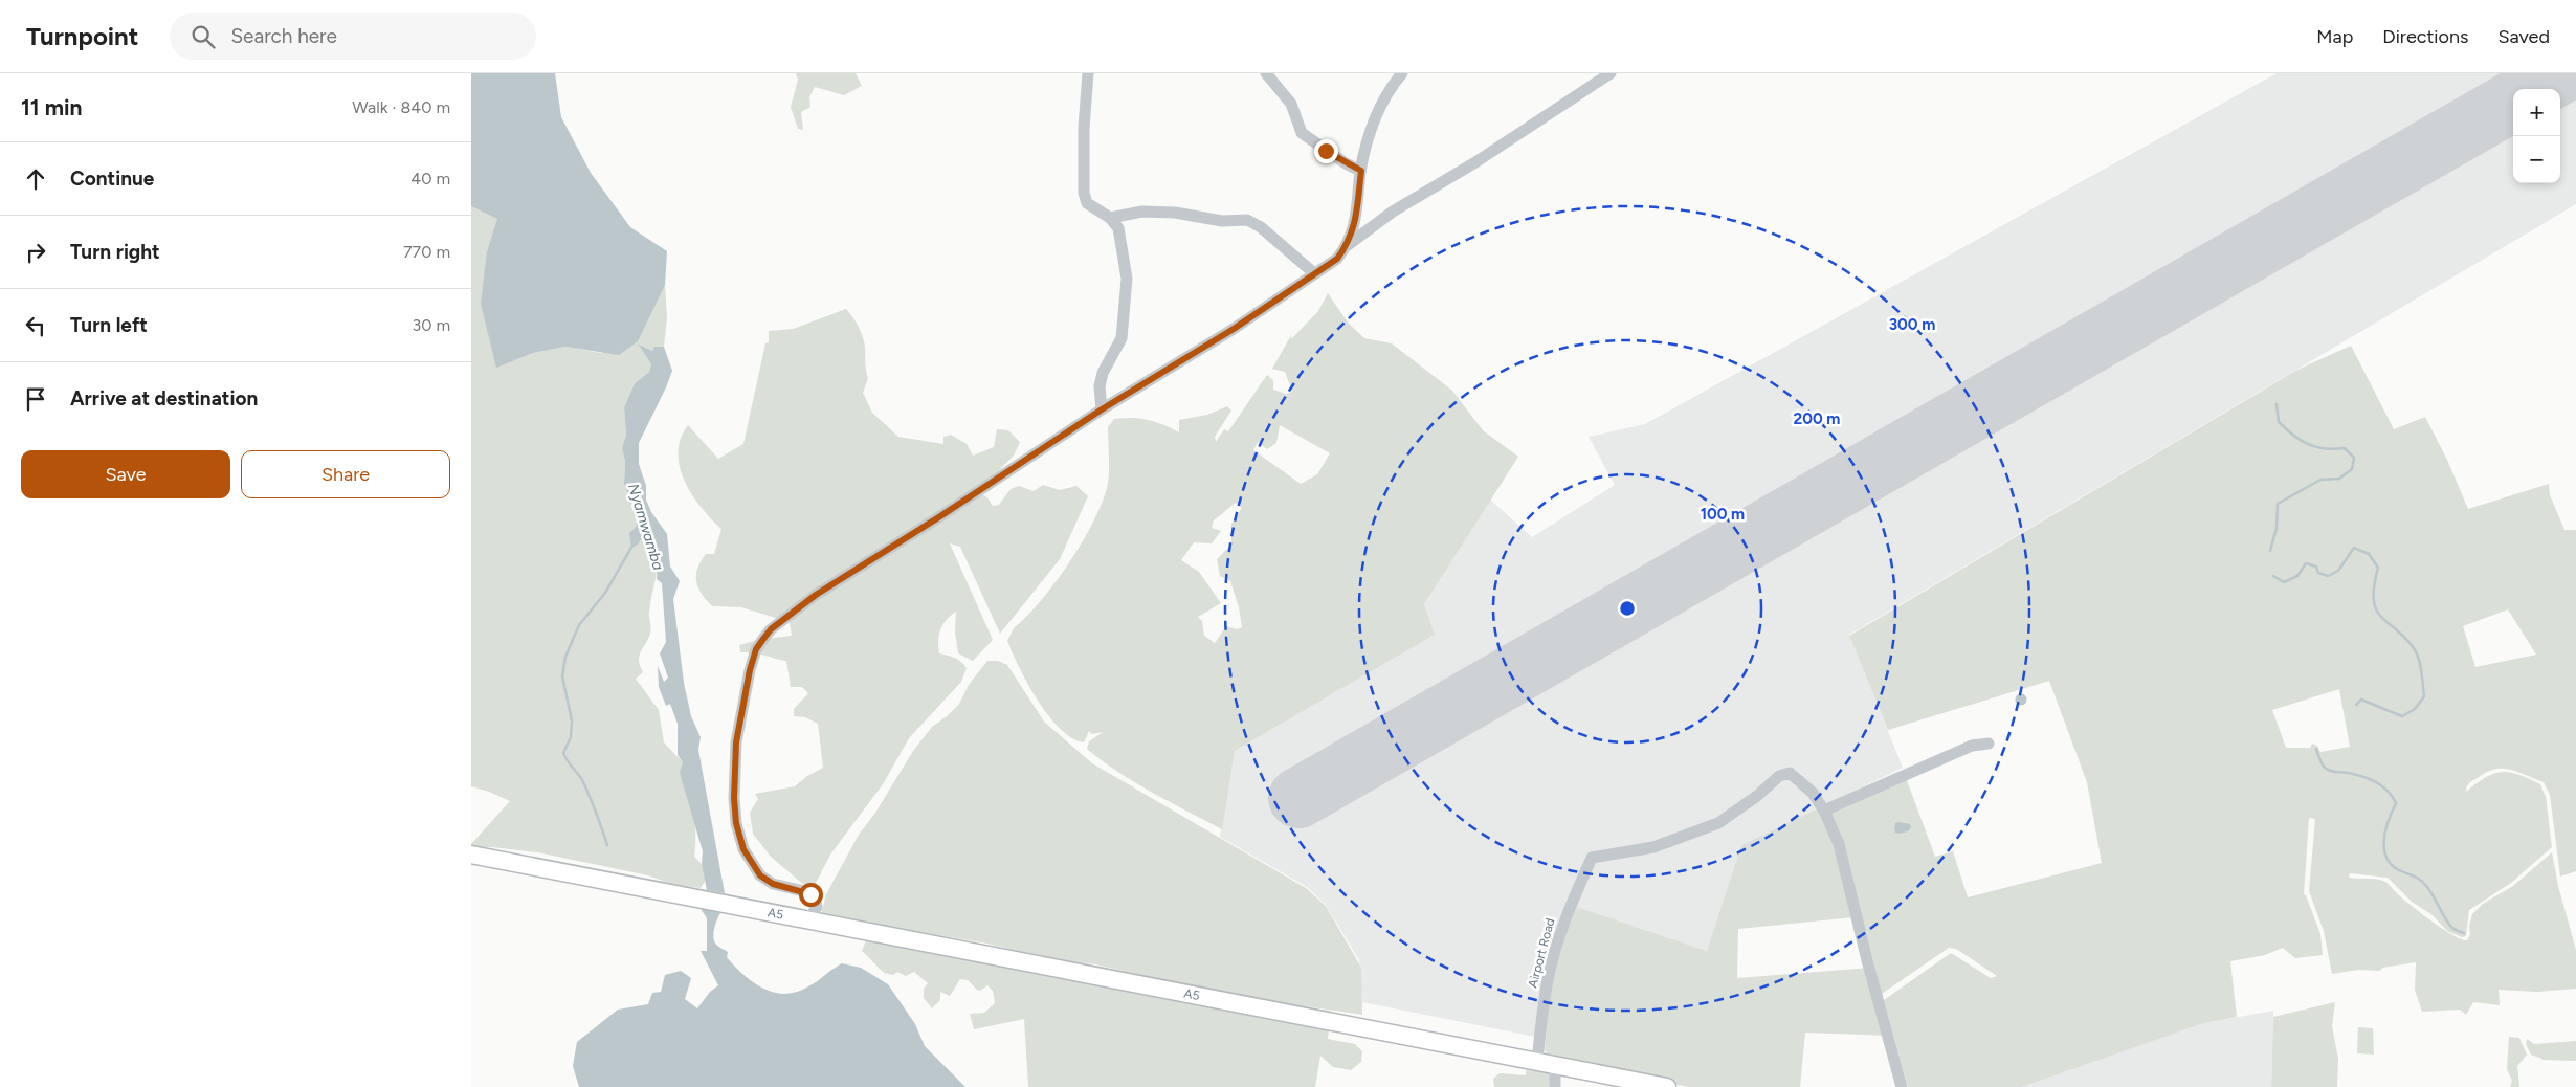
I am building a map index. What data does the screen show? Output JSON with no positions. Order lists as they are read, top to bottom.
{
  "streets": {
    "highway": ["A5"],
    "street": ["Airport Road"]
  },
  "crossings": [
    ["A5", "Airport Road"]
  ],
  "water": ["Nyamwamba"],
  "page": {
    "header": "Turnpoint",
    "search": "Search here",
    "nav": ["Map", "Directions", "Saved"],
    "heading": ["11 min", "Walk · 840 m"],
    "map_buttons": ["+", "−"],
    "list": [
      ["Continue", "40 m"],
      ["Turn right", "770 m"],
      ["Turn left", "30 m"],
      "Arrive at destination"
    ],
    "buttons": ["Save", "Share"]
  },
  "rings": ["300 m", "200 m", "100 m"]
}
